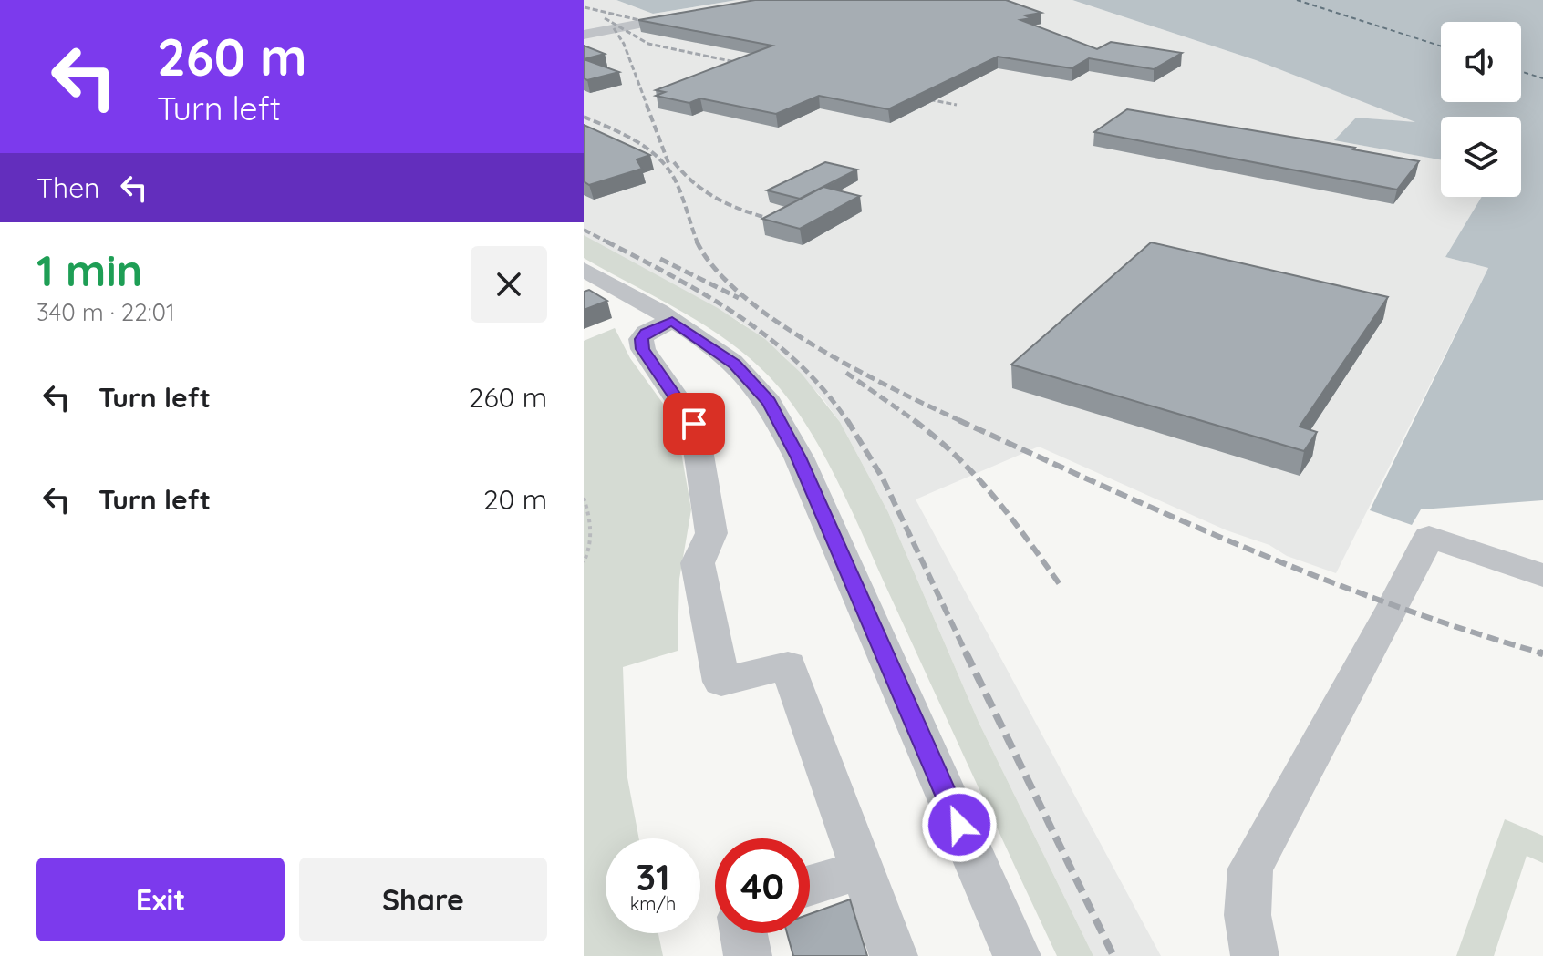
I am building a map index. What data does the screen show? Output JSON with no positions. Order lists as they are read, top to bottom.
{
  "page": {
    "turn": ["260 m", "Turn left"],
    "then": "Then",
    "heading": ["1 min", "340 m · 22:01"],
    "list": [
      {
        "name": "Turn left",
        "value": "260 m"
      },
      {
        "name": "Turn left",
        "value": "20 m"
      }
    ],
    "speed": "31 km/h",
    "limit": "40",
    "buttons": ["Exit", "Share"]
  }
}
